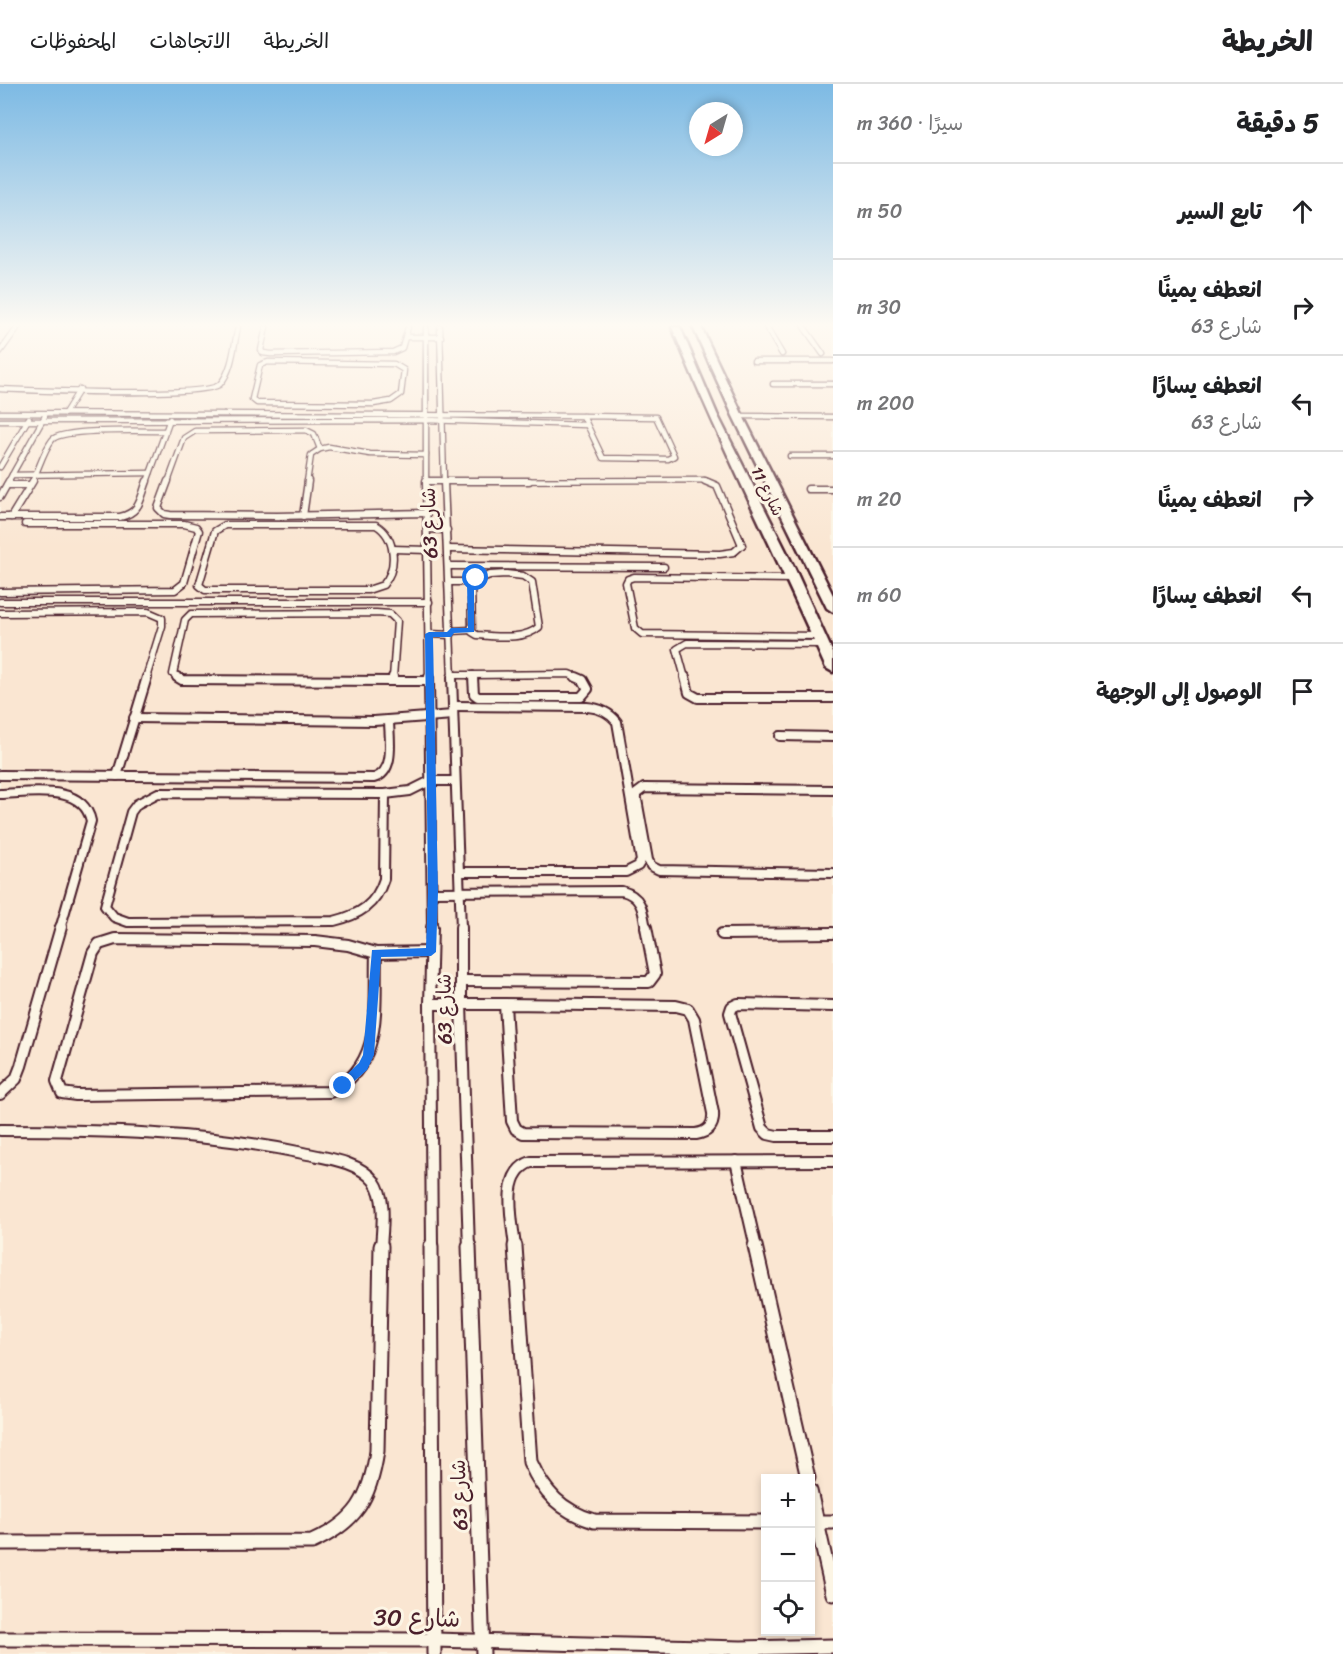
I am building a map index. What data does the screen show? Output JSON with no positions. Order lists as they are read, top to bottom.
{
  "streets": {
    "street": ["شارع 11"],
    "lane": ["شارع 63", "شارع 30"]
  },
  "crossings": [
    ["شارع 63", "شارع 30"]
  ],
  "north": "bottom left",
  "page": {
    "header": "الخريطة",
    "nav": ["الخريطة", "الاتجاهات", "المحفوظات"],
    "heading": ["5 دقيقة", "سيرًا · 360 m"],
    "list": [
      ["تابع السير", "50 m"],
      ["انعطف يمينًا", "شارع 63", "30 m"],
      ["انعطف يسارًا", "شارع 63", "200 m"],
      ["انعطف يمينًا", "20 m"],
      ["انعطف يسارًا", "60 m"],
      "الوصول إلى الوجهة"
    ],
    "map_buttons": ["+", "−"]
  }
}
